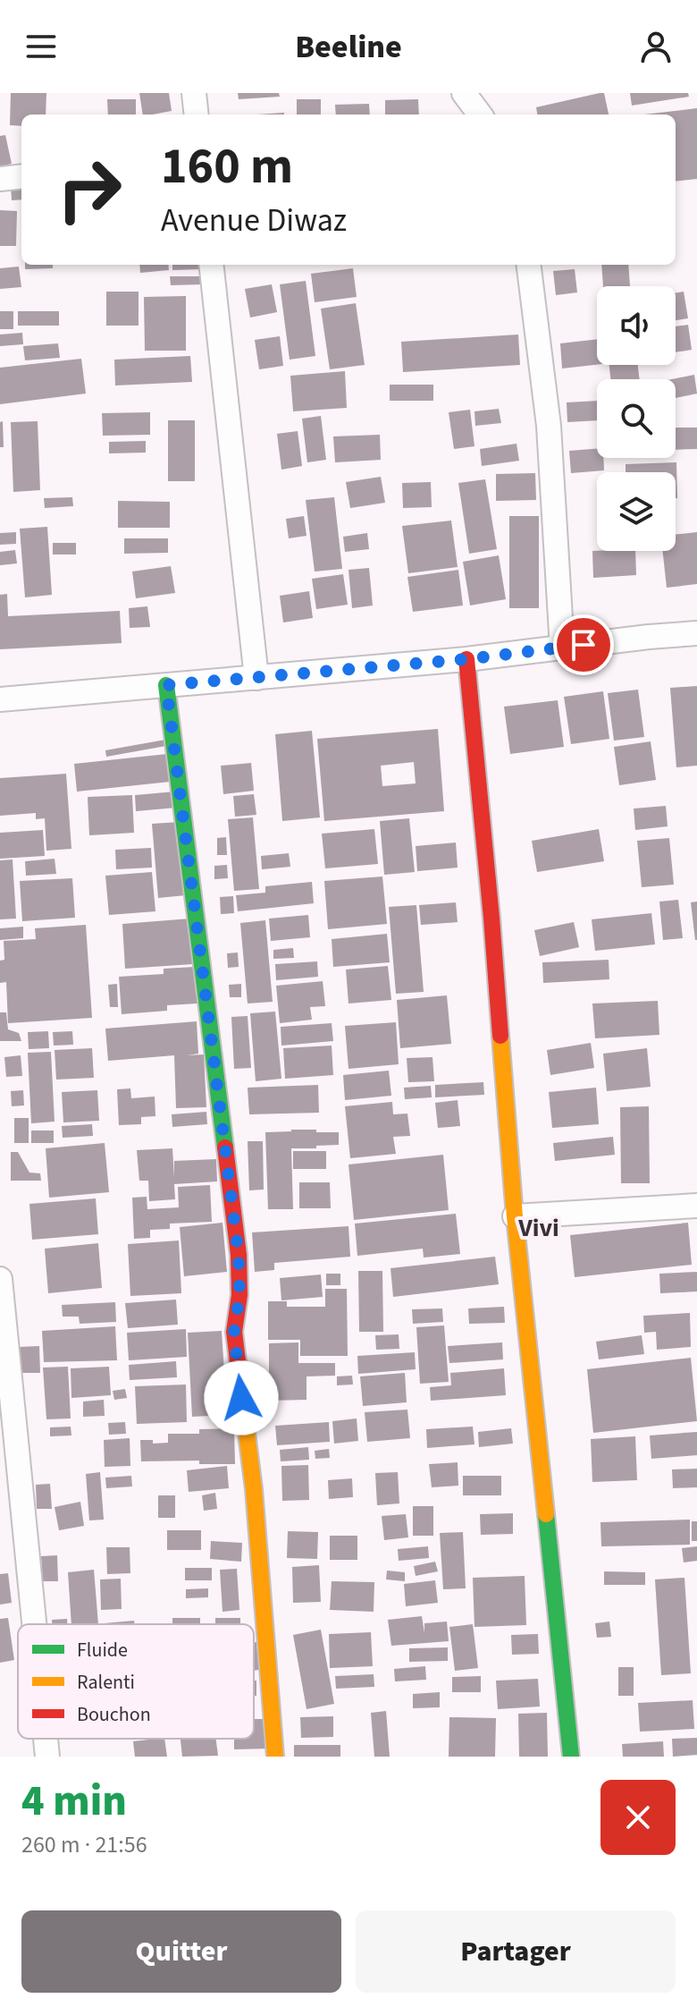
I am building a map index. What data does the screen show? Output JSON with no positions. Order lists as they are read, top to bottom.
{
  "districts": ["Vivi"],
  "legend": ["Fluide", "Ralenti", "Bouchon"],
  "page": {
    "header": "Beeline",
    "turn": ["160 m", "Avenue Diwaz"],
    "heading": ["4 min", "260 m · 21:56"],
    "buttons": ["Quitter", "Partager"]
  }
}
